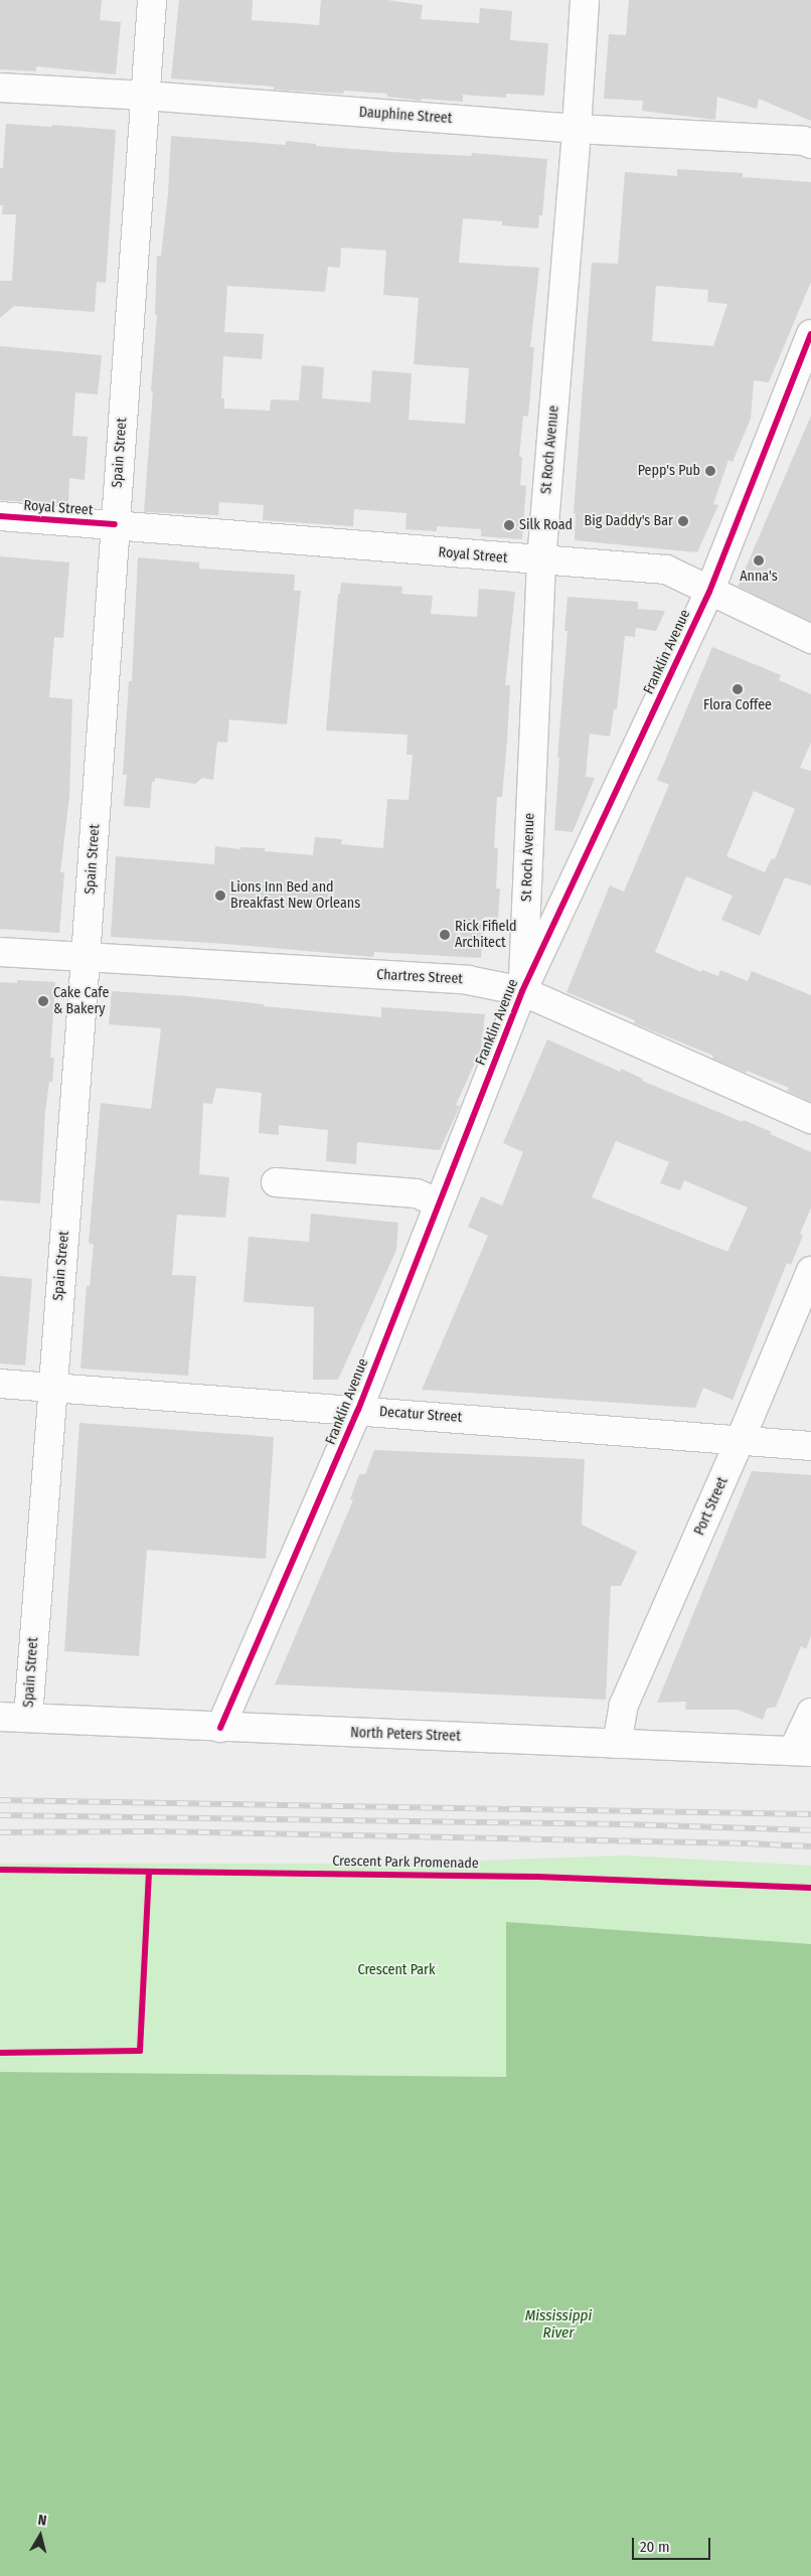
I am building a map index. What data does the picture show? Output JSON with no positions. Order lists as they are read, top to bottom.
{
  "streets": {
    "street": [
      "Dauphine Street",
      "St Roch Avenue",
      "Spain Street",
      "Royal Street",
      "Franklin Avenue",
      "Chartres Street",
      "Decatur Street",
      "Port Street",
      "North Peters Street"
    ],
    "cycle path": ["Crescent Park Promenade"]
  },
  "crossings": [
    ["Dauphine Street", "St Roch Avenue"],
    ["Dauphine Street", "Spain Street"],
    ["St Roch Avenue", "Royal Street"],
    ["St Roch Avenue", "Franklin Avenue"],
    ["St Roch Avenue", "Chartres Street"],
    ["Spain Street", "Royal Street"],
    ["Spain Street", "Chartres Street"],
    ["Spain Street", "Decatur Street"],
    ["Spain Street", "North Peters Street"],
    ["Royal Street", "Franklin Avenue"],
    ["Franklin Avenue", "Chartres Street"],
    ["Franklin Avenue", "Decatur Street"],
    ["Franklin Avenue", "North Peters Street"],
    ["Decatur Street", "Port Street"],
    ["Port Street", "North Peters Street"]
  ],
  "water": ["Mississippi River"],
  "parks": ["Crescent Park"],
  "places": [
    "Pepp's Pub",
    "Big Daddy's Bar",
    "Silk Road",
    "Anna's",
    "Flora Coffee",
    "Lions Inn Bed and Breakfast New Orleans",
    "Rick Fifield Architect",
    "Cake Cafe & Bakery"
  ],
  "scale_bar": "20 m",
  "north": "top"
}
